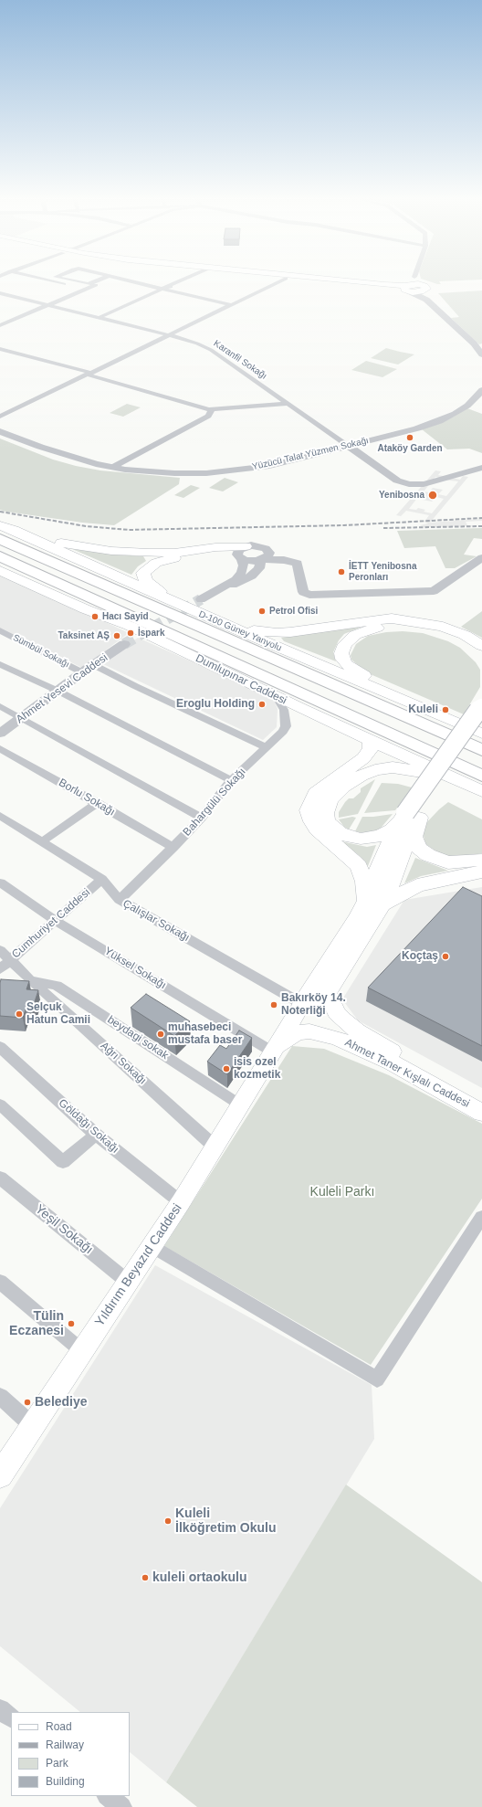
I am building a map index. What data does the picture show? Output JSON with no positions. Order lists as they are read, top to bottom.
{
  "streets": {
    "main road": [
      "D-100 Güney Yanyolu",
      "Dumlupınar Caddesi",
      "Ahmet Taner Kışlalı Caddesi",
      "Yıldırım Beyazıd Caddesi"
    ],
    "street": [
      "Karanfil Sokağı",
      "Yüzücü Talat Yüzmen Sokağı",
      "Sümbül Sokağı",
      "Ahmet Yesevi Caddesi",
      "Borlu Sokağı",
      "Bahargülü Sokağı",
      "Çalışlar Sokağı",
      "Cumhuriyet Caddesi",
      "Yüksel Sokağı",
      "beydagi sokak",
      "Ağrı Sokağı",
      "Göldağı Sokağı",
      "Yeşil Sokağı"
    ]
  },
  "crossings": [
    ["Karanfil Sokağı", "Yüzücü Talat Yüzmen Sokağı"],
    ["Sümbül Sokağı", "Ahmet Yesevi Caddesi"],
    ["Dumlupınar Caddesi", "Bahargülü Sokağı"],
    ["Borlu Sokağı", "Bahargülü Sokağı"],
    ["Bahargülü Sokağı", "Çalışlar Sokağı"],
    ["Çalışlar Sokağı", "Cumhuriyet Caddesi"],
    ["Çalışlar Sokağı", "Yıldırım Beyazıd Caddesi"],
    ["Cumhuriyet Caddesi", "Yüksel Sokağı"],
    ["Cumhuriyet Caddesi", "Ağrı Sokağı"],
    ["Yüksel Sokağı", "Ahmet Taner Kışlalı Caddesi"],
    ["Yüksel Sokağı", "Yıldırım Beyazıd Caddesi"],
    ["beydagi sokak", "Ağrı Sokağı"],
    ["beydagi sokak", "Yıldırım Beyazıd Caddesi"],
    ["Ağrı Sokağı", "Yıldırım Beyazıd Caddesi"],
    ["Ahmet Taner Kışlalı Caddesi", "Yıldırım Beyazıd Caddesi"],
    ["Göldağı Sokağı", "Yıldırım Beyazıd Caddesi"],
    ["Yeşil Sokağı", "Yıldırım Beyazıd Caddesi"]
  ],
  "parks": ["Kuleli Parkı"],
  "places": [
    "Ataköy Garden",
    "Yenibosna",
    "İETT Yenibosna Peronları",
    "Petrol Ofisi",
    "Hacı Sayid",
    "İspark",
    "Taksinet AŞ",
    "Eroglu Holding",
    "Kuleli",
    "Koçtaş",
    "Bakırköy 14. Noterliği",
    "Selçuk Hatun Camii",
    "muhasebeci mustafa baser",
    "isis ozel kozmetik",
    "Tülin Eczanesi",
    "Belediye",
    "Kuleli İlköğretim Okulu",
    "kuleli ortaokulu"
  ],
  "legend": [
    "Road",
    "Railway",
    "Park",
    "Building"
  ]
}
